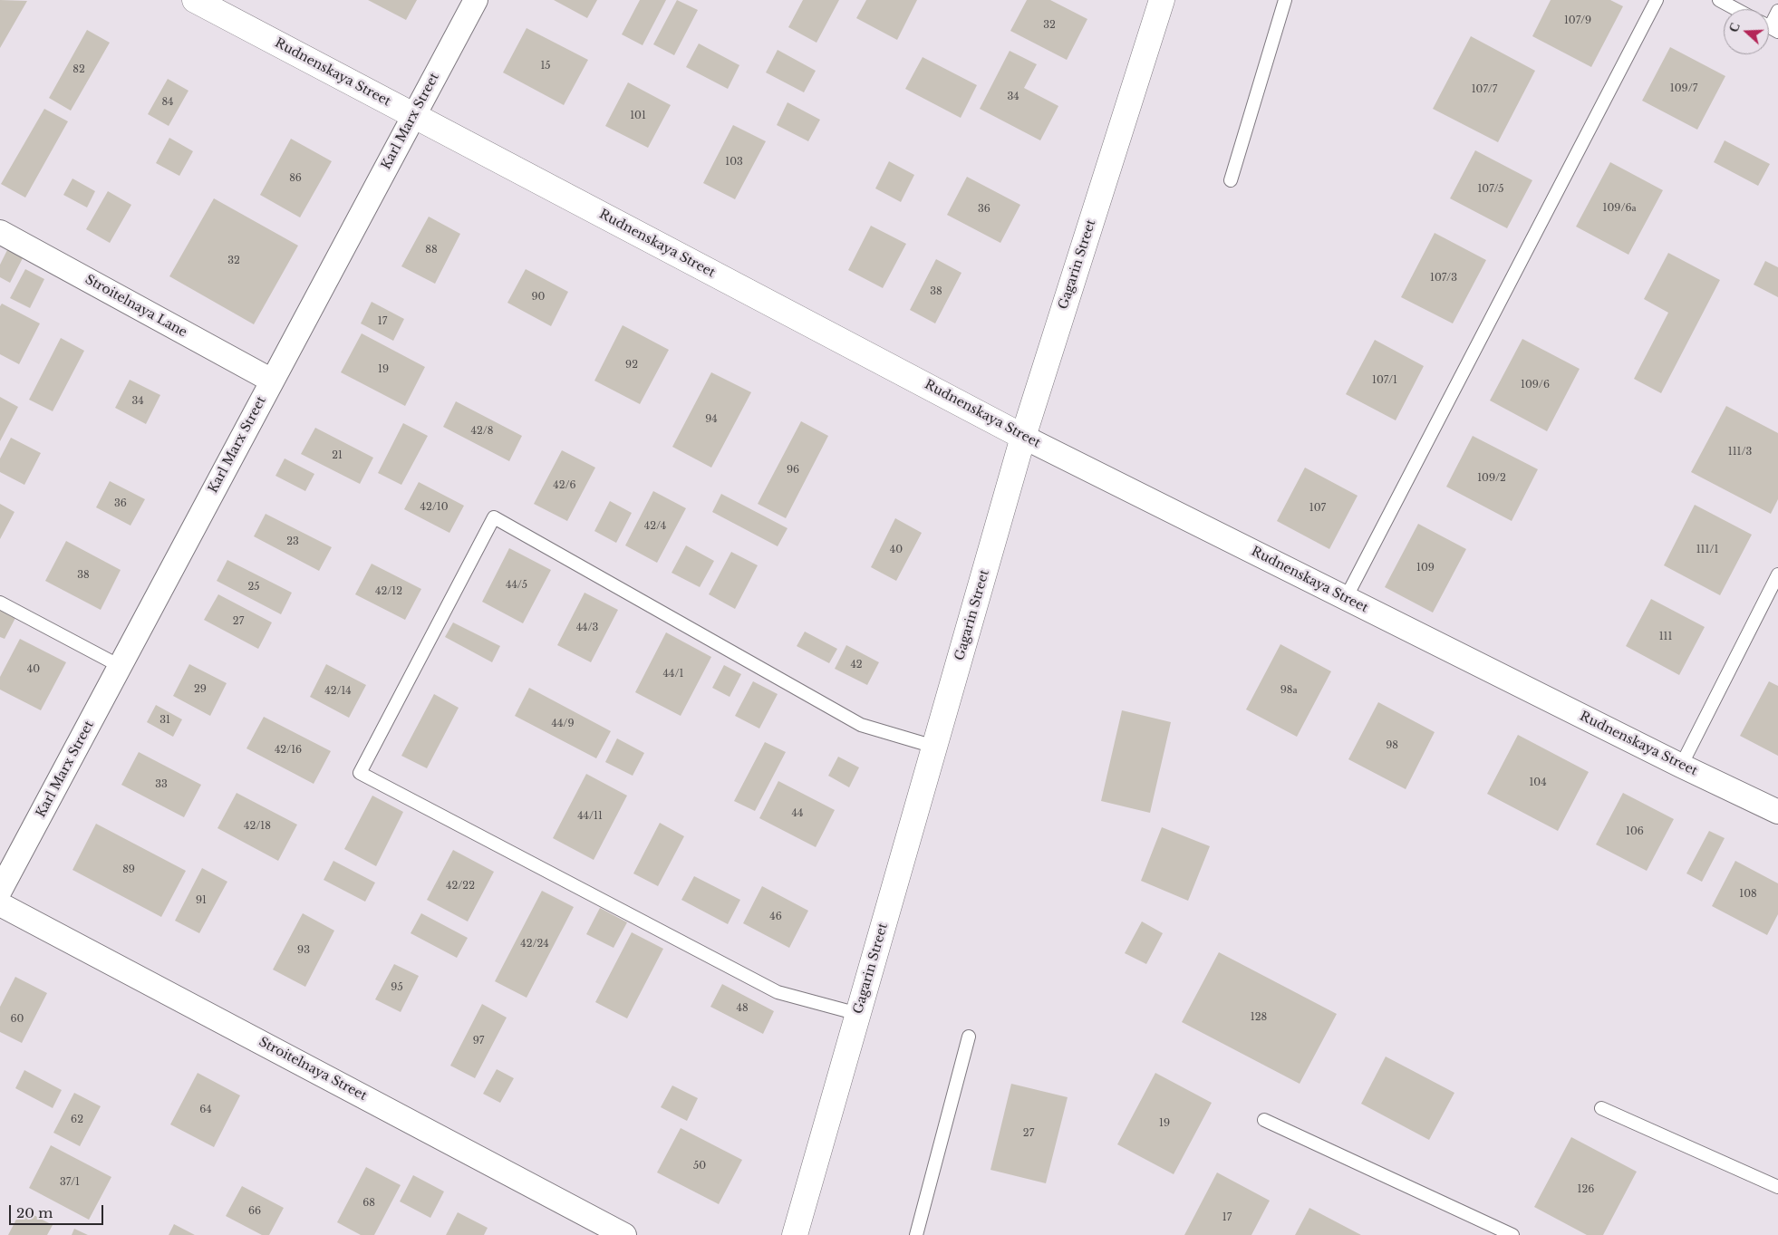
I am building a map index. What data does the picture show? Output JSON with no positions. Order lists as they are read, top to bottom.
{
  "streets": {
    "street": [
      "Rudnenskaya Street",
      "Karl Marx Street",
      "Gagarin Street",
      "Stroitelnaya Lane",
      "Stroitelnaya Street"
    ]
  },
  "crossings": [
    ["Rudnenskaya Street", "Karl Marx Street"],
    ["Rudnenskaya Street", "Gagarin Street"],
    ["Karl Marx Street", "Stroitelnaya Lane"]
  ],
  "house_numbers": [
    "107/9",
    "32",
    "15",
    "82",
    "109/7",
    "107/7",
    "34",
    "84",
    "101",
    "103",
    "86",
    "107/5",
    "109/6а",
    "36",
    "88",
    "32",
    "107/3",
    "38",
    "90",
    "17",
    "92",
    "19",
    "107/1",
    "109/6",
    "34",
    "94",
    "42/8",
    "111/3",
    "21",
    "96",
    "109/2",
    "42/6",
    "36",
    "42/10",
    "107",
    "42/4",
    "23",
    "40",
    "111/1",
    "109",
    "38",
    "44/5",
    "25",
    "42/12",
    "27",
    "44/3",
    "111",
    "42",
    "40",
    "44/1",
    "29",
    "98а",
    "42/14",
    "31",
    "44/9",
    "98",
    "42/16",
    "104",
    "33",
    "44",
    "44/11",
    "42/18",
    "106",
    "89",
    "42/22",
    "108",
    "91",
    "46",
    "42/24",
    "93",
    "95",
    "48",
    "128",
    "60",
    "97",
    "64",
    "62",
    "19",
    "27",
    "50",
    "37/1",
    "126",
    "68",
    "66",
    "17"
  ],
  "scale_bar": "20 m",
  "north": "left"
}
